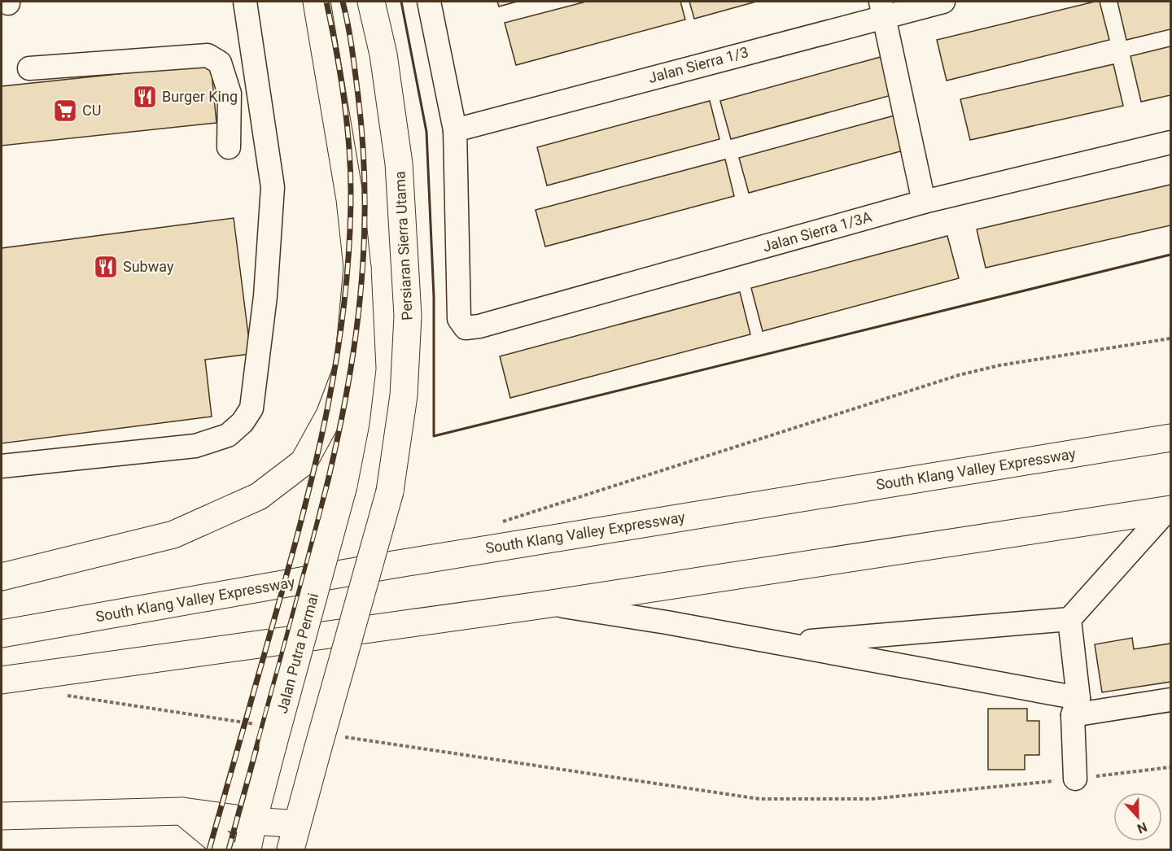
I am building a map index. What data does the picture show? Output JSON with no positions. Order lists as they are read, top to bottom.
{
  "streets": {
    "main road": ["Persiaran Sierra Utama", "South Klang Valley Expressway", "Jalan Putra Permai"],
    "street": ["Jalan Sierra 1/3", "Jalan Sierra 1/3A"]
  },
  "crossings": [
    ["Jalan Sierra 1/3", "Jalan Sierra 1/3A"]
  ],
  "places": {
    "restaurant": ["Burger King", "Subway"],
    "supermarket": ["CU"]
  },
  "north": "bottom"
}
